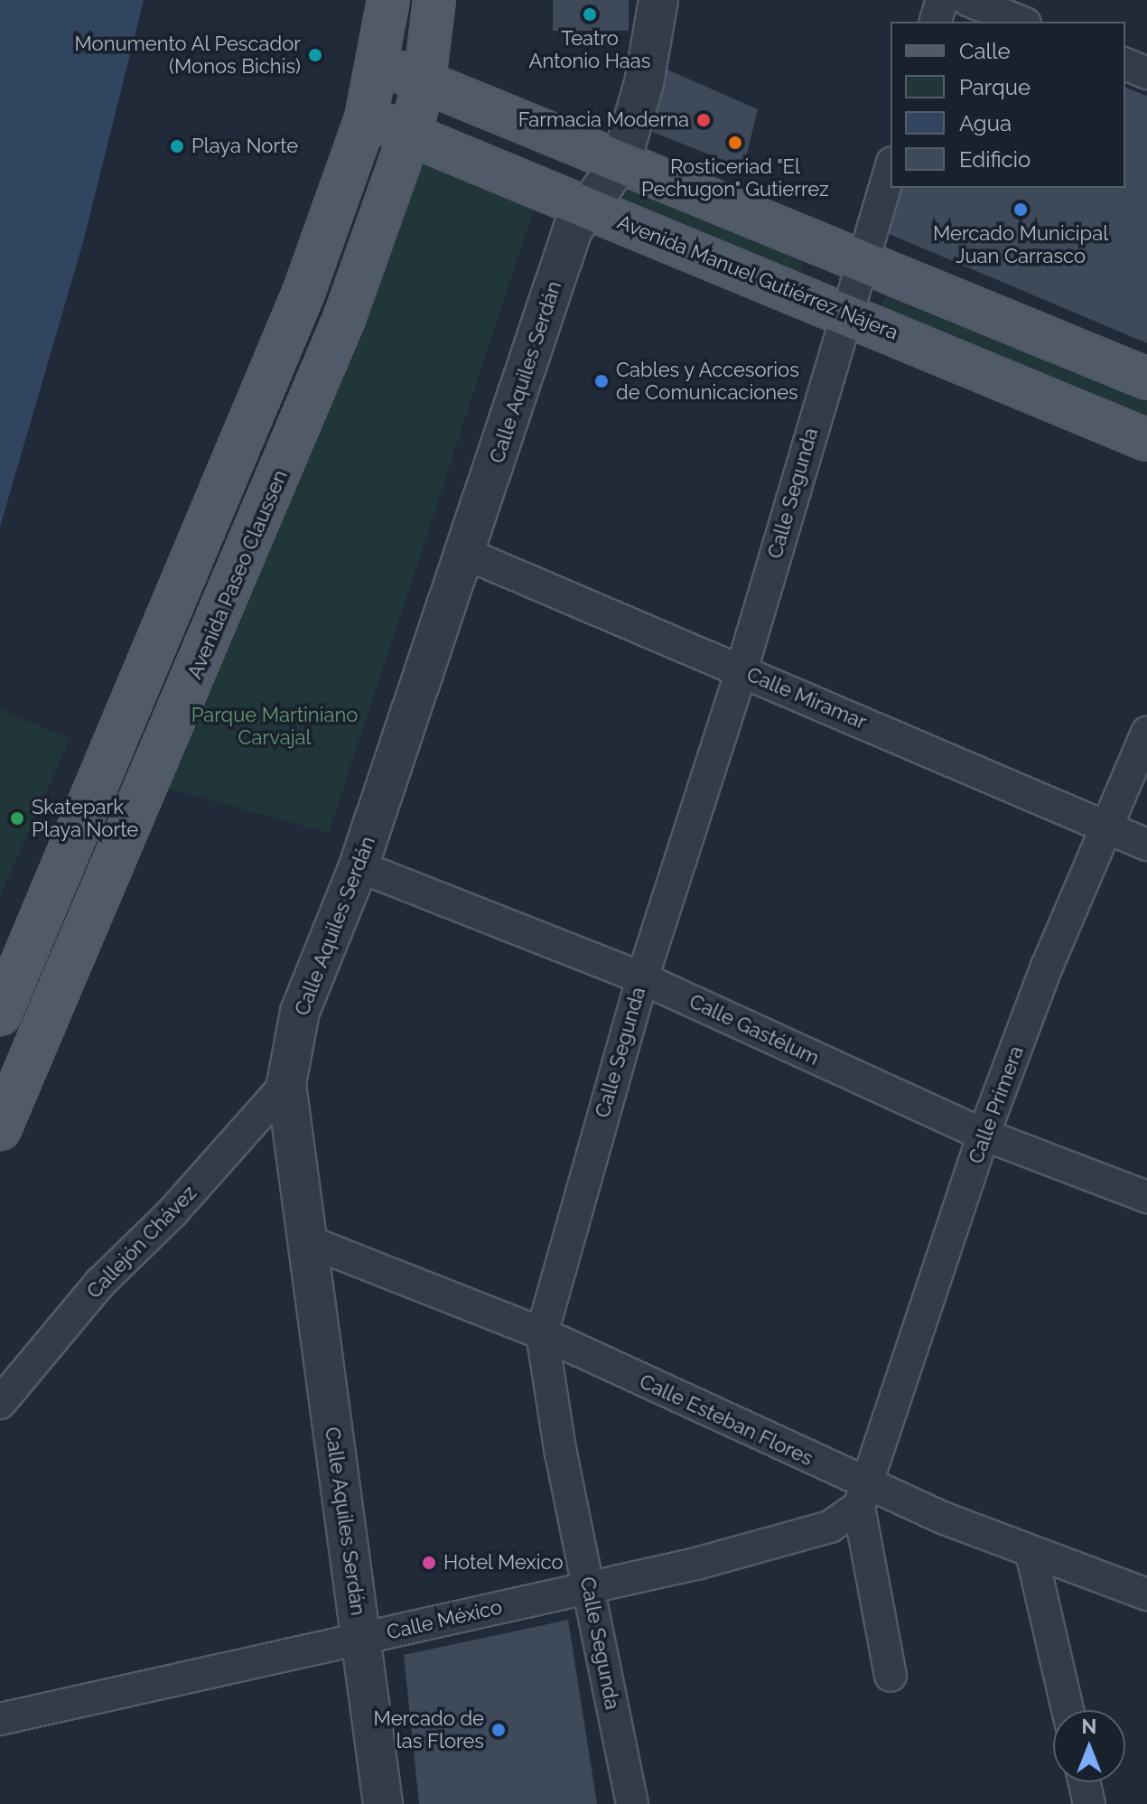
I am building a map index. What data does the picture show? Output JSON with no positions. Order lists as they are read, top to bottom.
{
  "streets": {
    "main road": ["Avenida Manuel Gutiérrez Nájera", "Avenida Paseo Claussen"],
    "street": [
      "Calle Aquiles Serdán",
      "Calle Segunda",
      "Calle Miramar",
      "Calle Gastélum",
      "Calle Primera",
      "Callejón Chávez",
      "Calle Esteban Flores",
      "Calle México"
    ]
  },
  "crossings": [
    ["Avenida Manuel Gutiérrez Nájera", "Calle Aquiles Serdán"],
    ["Avenida Manuel Gutiérrez Nájera", "Calle Segunda"],
    ["Avenida Manuel Gutiérrez Nájera", "Avenida Paseo Claussen"],
    ["Calle Aquiles Serdán", "Calle Miramar"],
    ["Calle Aquiles Serdán", "Calle Gastélum"],
    ["Calle Aquiles Serdán", "Callejón Chávez"],
    ["Calle Aquiles Serdán", "Calle Esteban Flores"],
    ["Calle Aquiles Serdán", "Calle México"],
    ["Calle Segunda", "Calle Miramar"],
    ["Calle Segunda", "Calle Gastélum"],
    ["Calle Segunda", "Calle Esteban Flores"],
    ["Calle Segunda", "Calle México"],
    ["Calle Miramar", "Calle Primera"],
    ["Calle Gastélum", "Calle Primera"],
    ["Calle Primera", "Calle Esteban Flores"],
    ["Calle Primera", "Calle México"],
    ["Calle Esteban Flores", "Calle México"]
  ],
  "parks": ["Parque Martiniano Carvajal"],
  "places": [
    "Teatro Antonio Haas",
    "Monumento Al Pescador (Monos Bichis)",
    "Farmacia Moderna",
    "Rosticeriad \"El Pechugon\" Gutierrez",
    "Playa Norte",
    "Mercado Municipal Juan Carrasco",
    "Cables y Accesorios de Comunicaciones",
    "Skatepark Playa Norte",
    "Hotel Mexico",
    "Mercado de las Flores"
  ],
  "legend": [
    "Calle",
    "Parque",
    "Agua",
    "Edificio"
  ],
  "north": "top"
}
